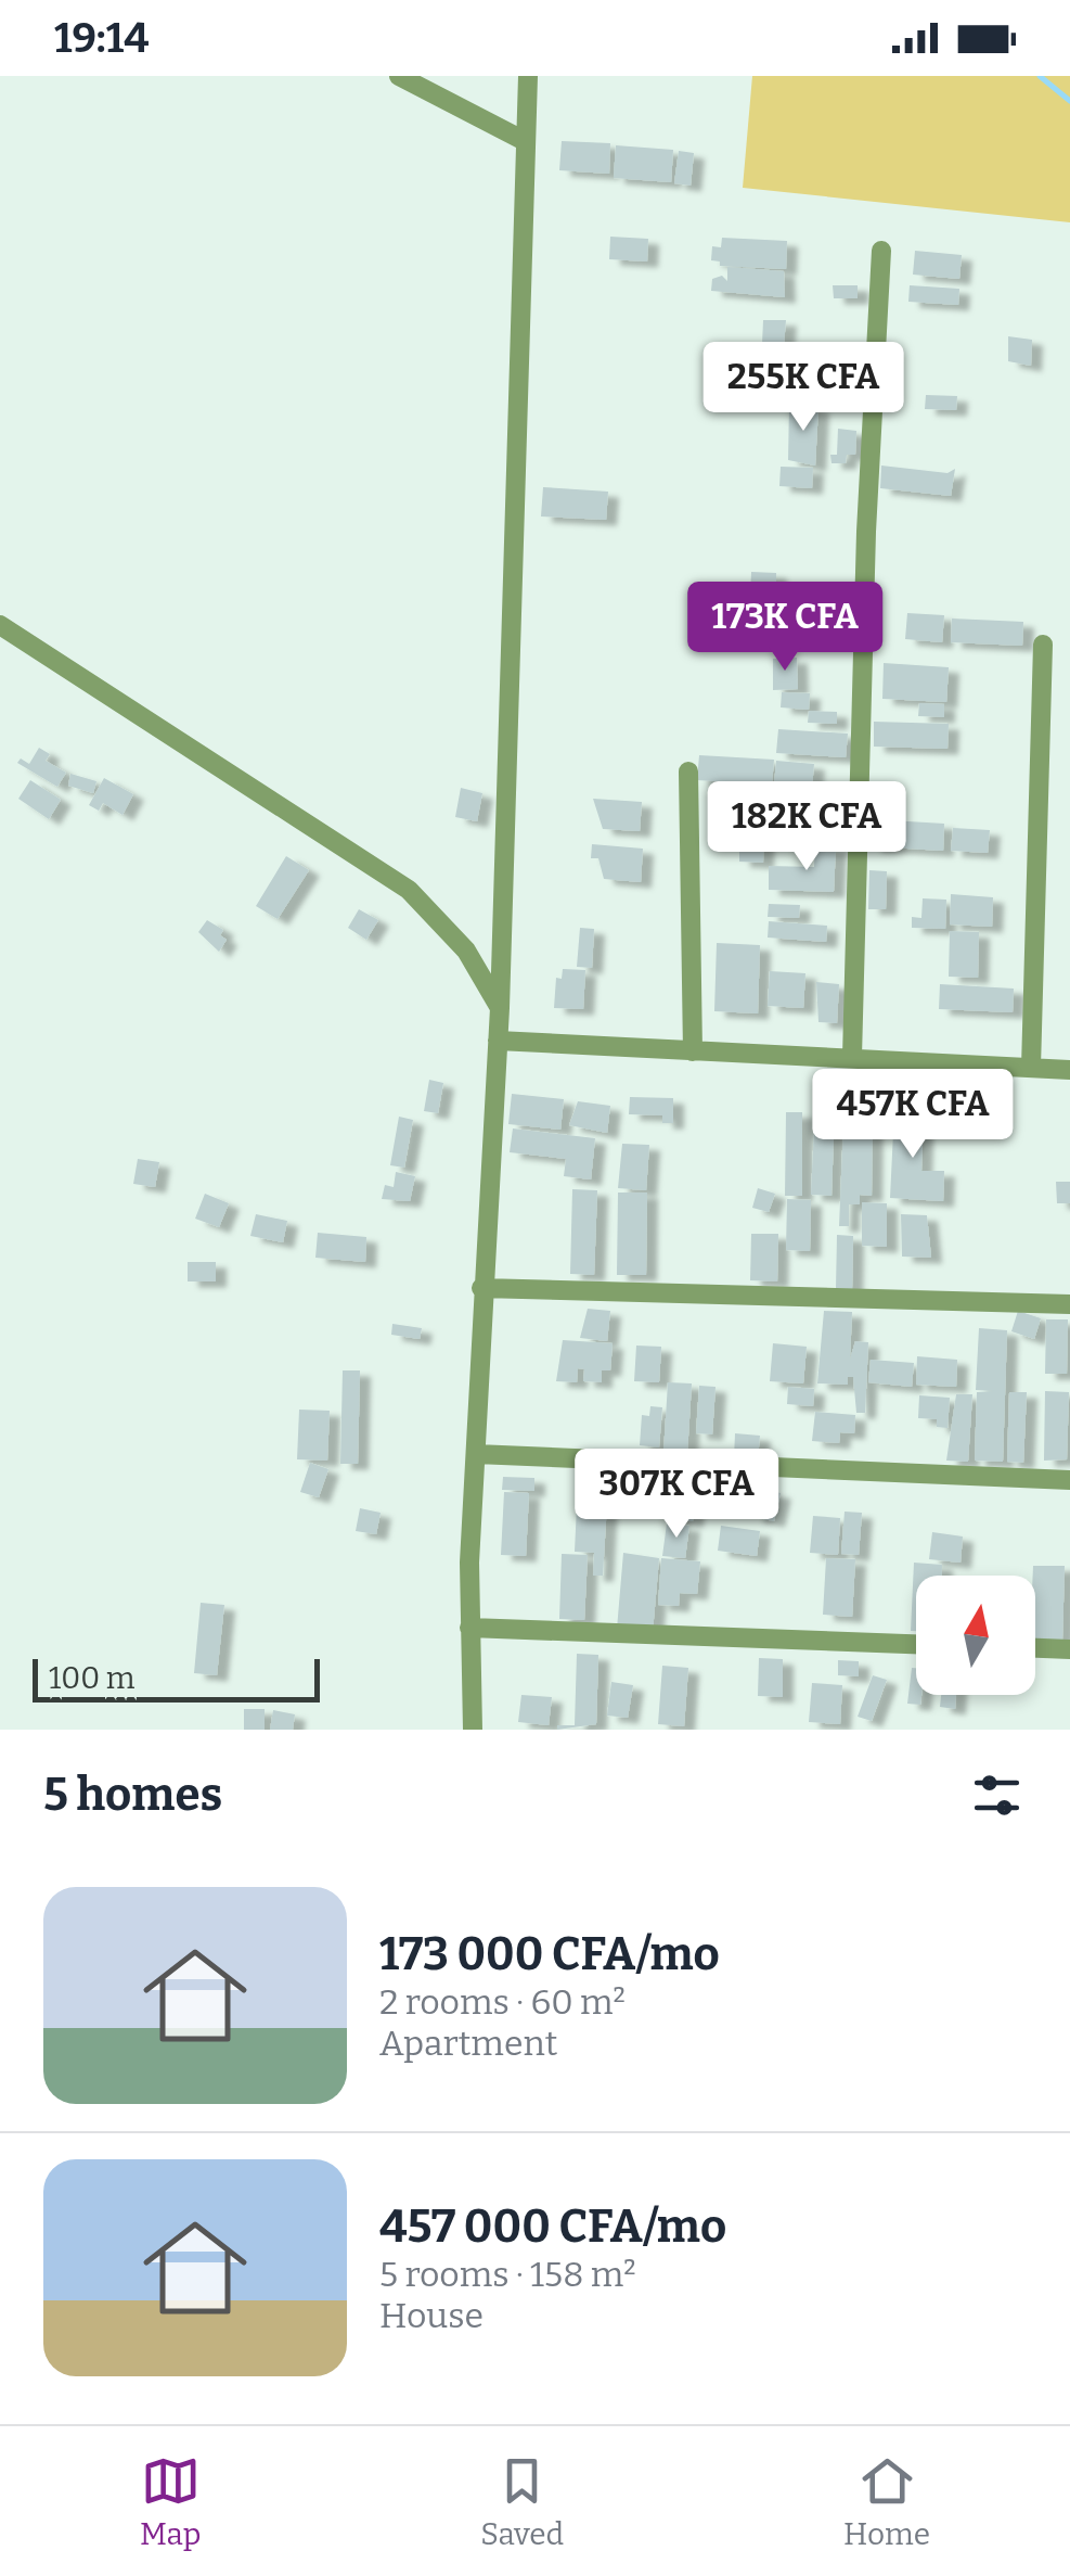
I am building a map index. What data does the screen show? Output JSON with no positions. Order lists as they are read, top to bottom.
{
  "scale_bar": "100 m",
  "north": "top",
  "page": {
    "status": "19:14",
    "price": [
      "255K CFA",
      "173K CFA",
      "182K CFA",
      "457K CFA",
      "307K CFA"
    ],
    "scale": "100 m",
    "heading": "5 homes",
    "list": [
      {
        "name": "173 000 CFA/mo",
        "note": "2 rooms · 60 m² · Apartment"
      },
      {
        "name": "457 000 CFA/mo",
        "note": "5 rooms · 158 m² · House"
      }
    ],
    "tabs": ["Map", "Saved", "Home"]
  }
}
